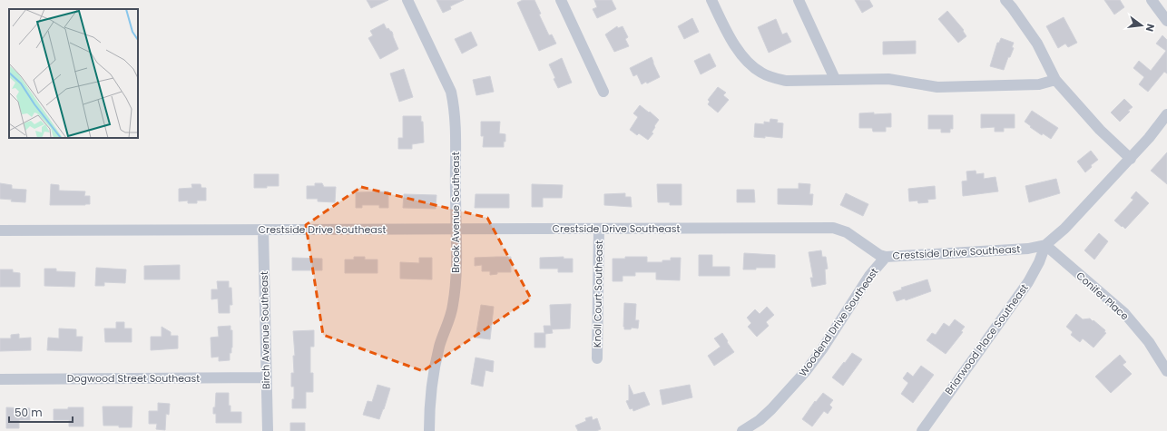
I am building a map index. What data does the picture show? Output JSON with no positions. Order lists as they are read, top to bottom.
{
  "streets": {
    "street": [
      "Brook Avenue Southeast",
      "Crestside Drive Southeast",
      "Knoll Court Southeast",
      "Conifer Place",
      "Woodend Drive Southeast",
      "Birch Avenue Southeast",
      "Briarwood Place Southeast",
      "Dogwood Street Southeast"
    ]
  },
  "crossings": [
    ["Brook Avenue Southeast", "Crestside Drive Southeast"],
    ["Crestside Drive Southeast", "Knoll Court Southeast"],
    ["Crestside Drive Southeast", "Conifer Place"],
    ["Crestside Drive Southeast", "Woodend Drive Southeast"],
    ["Crestside Drive Southeast", "Birch Avenue Southeast"],
    ["Crestside Drive Southeast", "Briarwood Place Southeast"],
    ["Conifer Place", "Briarwood Place Southeast"],
    ["Birch Avenue Southeast", "Dogwood Street Southeast"]
  ],
  "scale_bar": "50 m",
  "north": "right"
}
